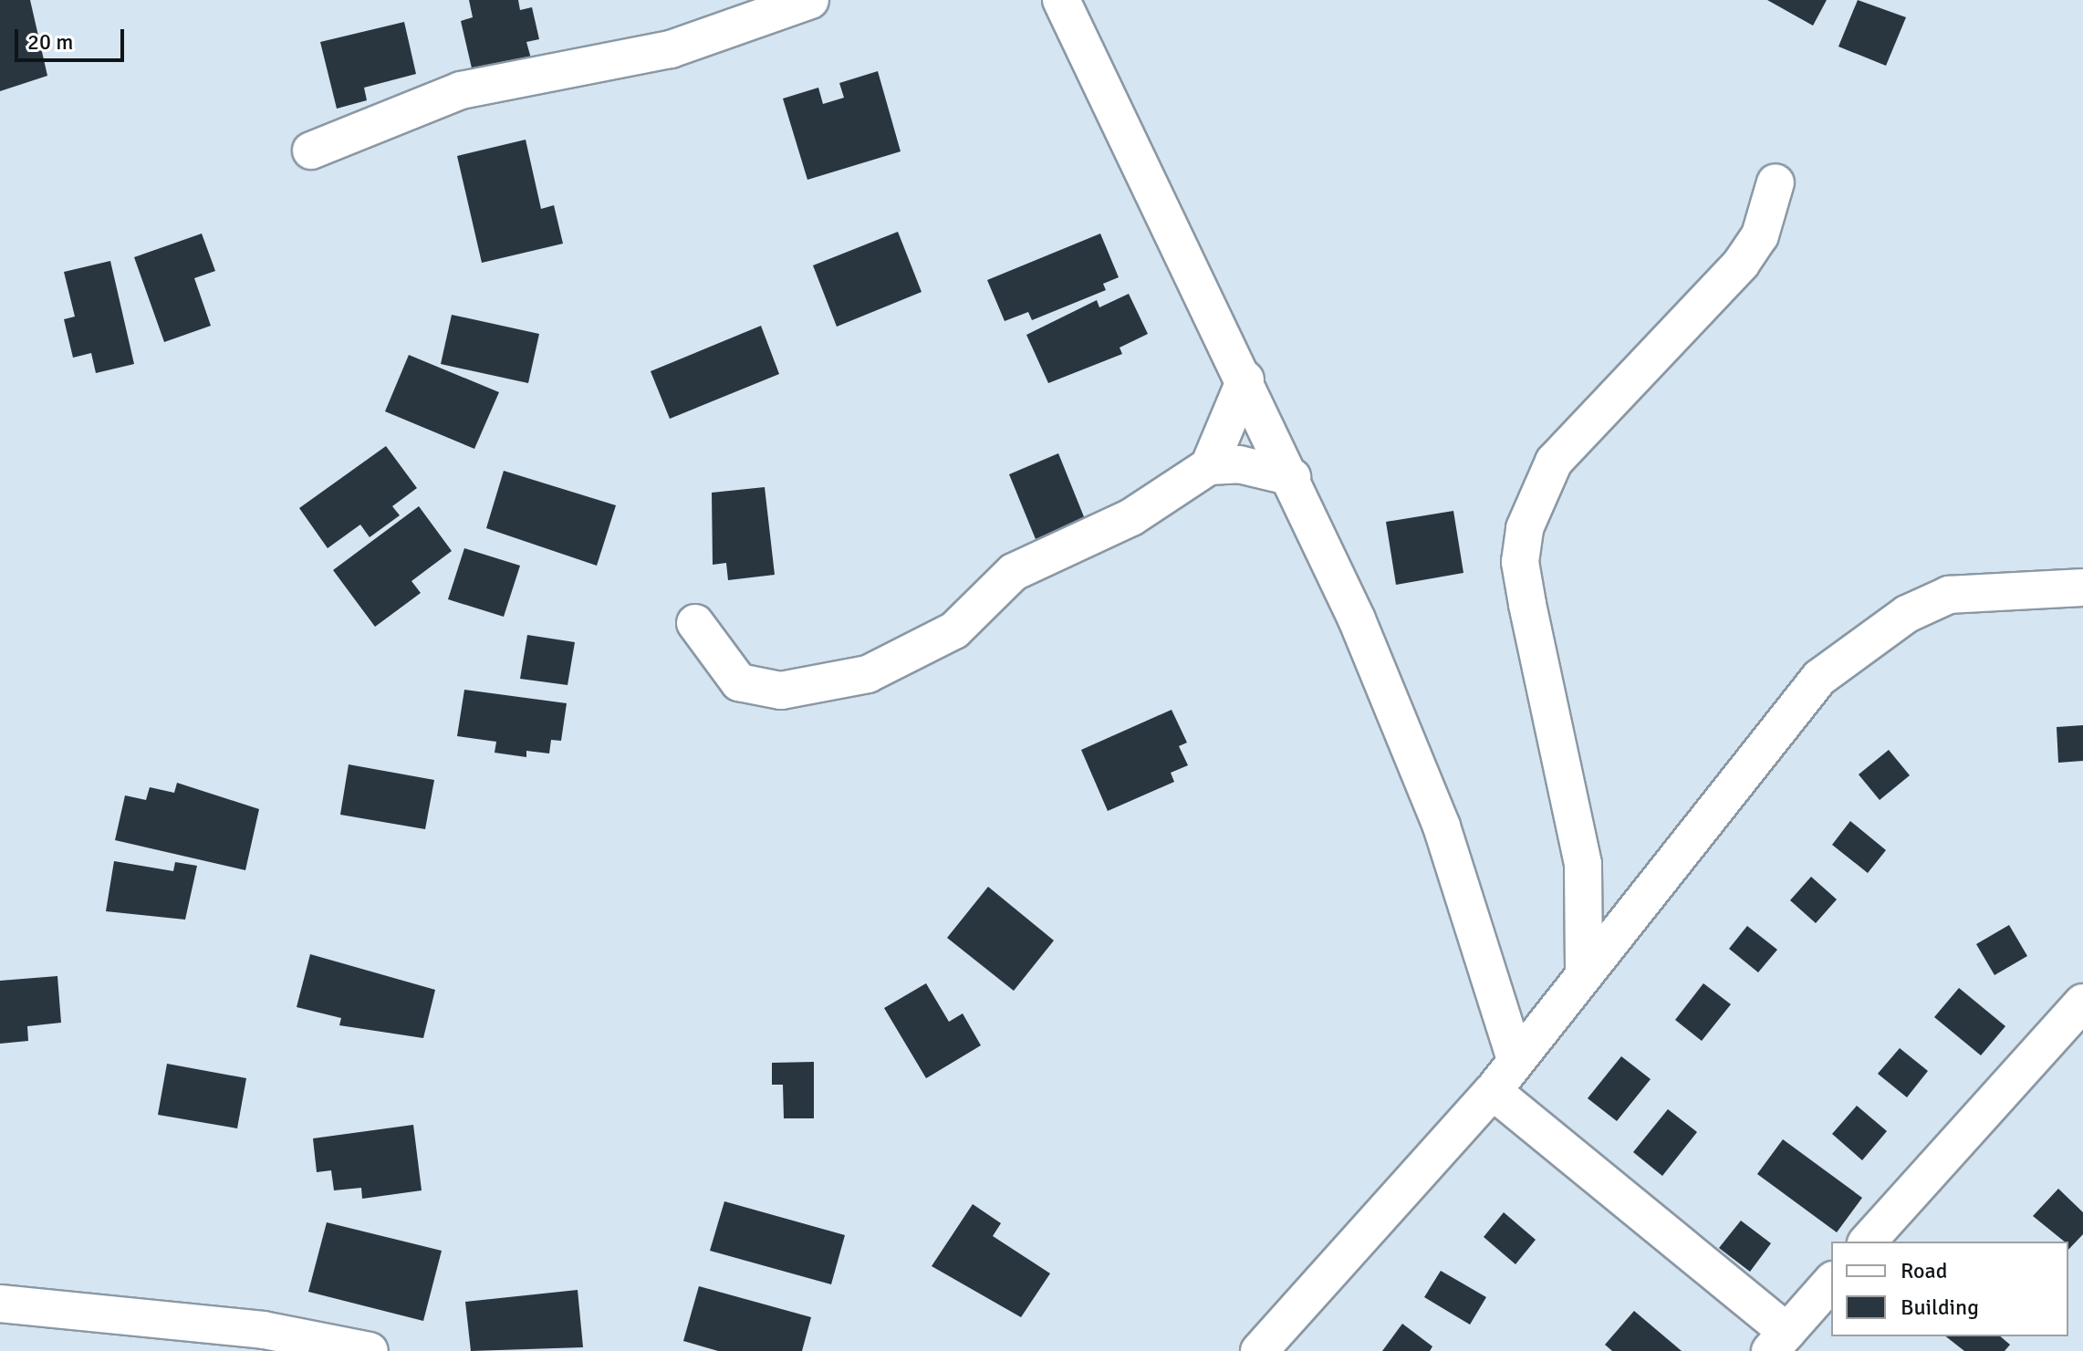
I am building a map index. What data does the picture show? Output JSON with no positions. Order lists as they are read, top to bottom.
{
  "legend": ["Road", "Building"],
  "scale_bar": "20 m"
}
